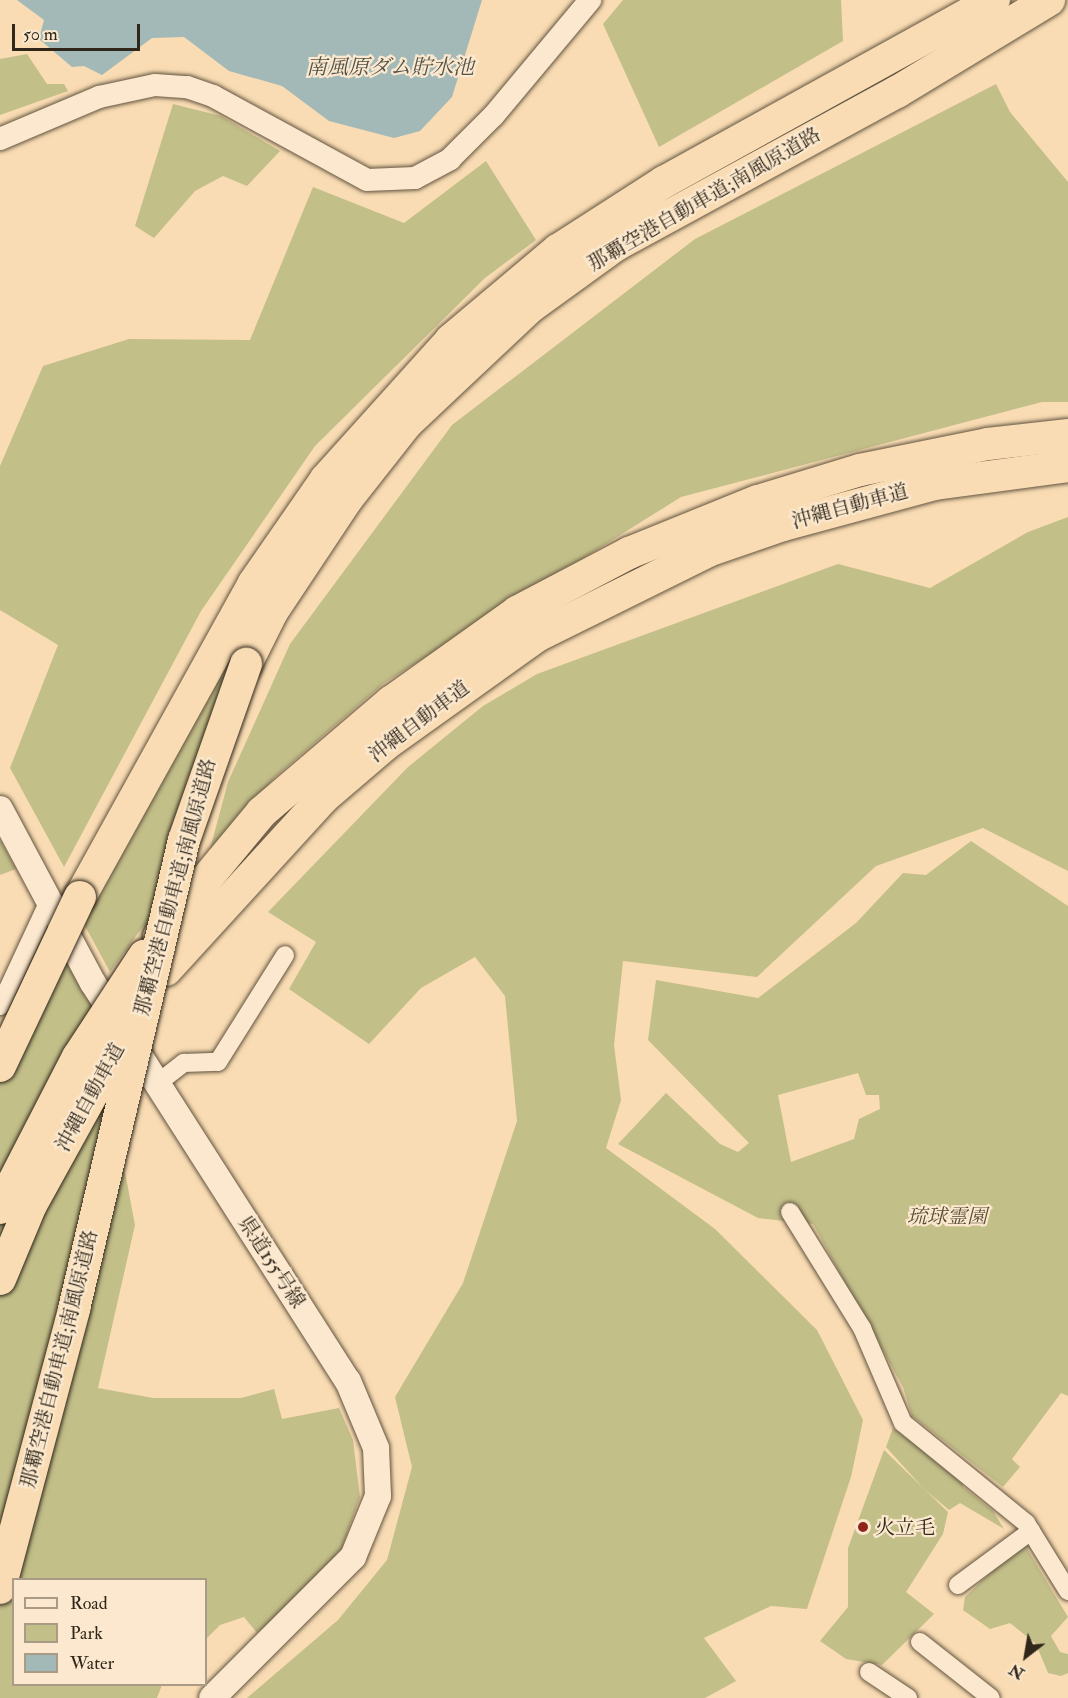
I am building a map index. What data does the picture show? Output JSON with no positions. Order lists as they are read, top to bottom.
{
  "streets": {
    "highway": ["那覇空港自動車道;南風原道路", "沖縄自動車道"],
    "main road": ["県道155号線"]
  },
  "water": ["南風原ダム貯水池"],
  "parks": ["琉球霊園"],
  "places": ["火立毛"],
  "legend": ["Road", "Park", "Water"],
  "scale_bar": "50 m",
  "north": "bottom left"
}
